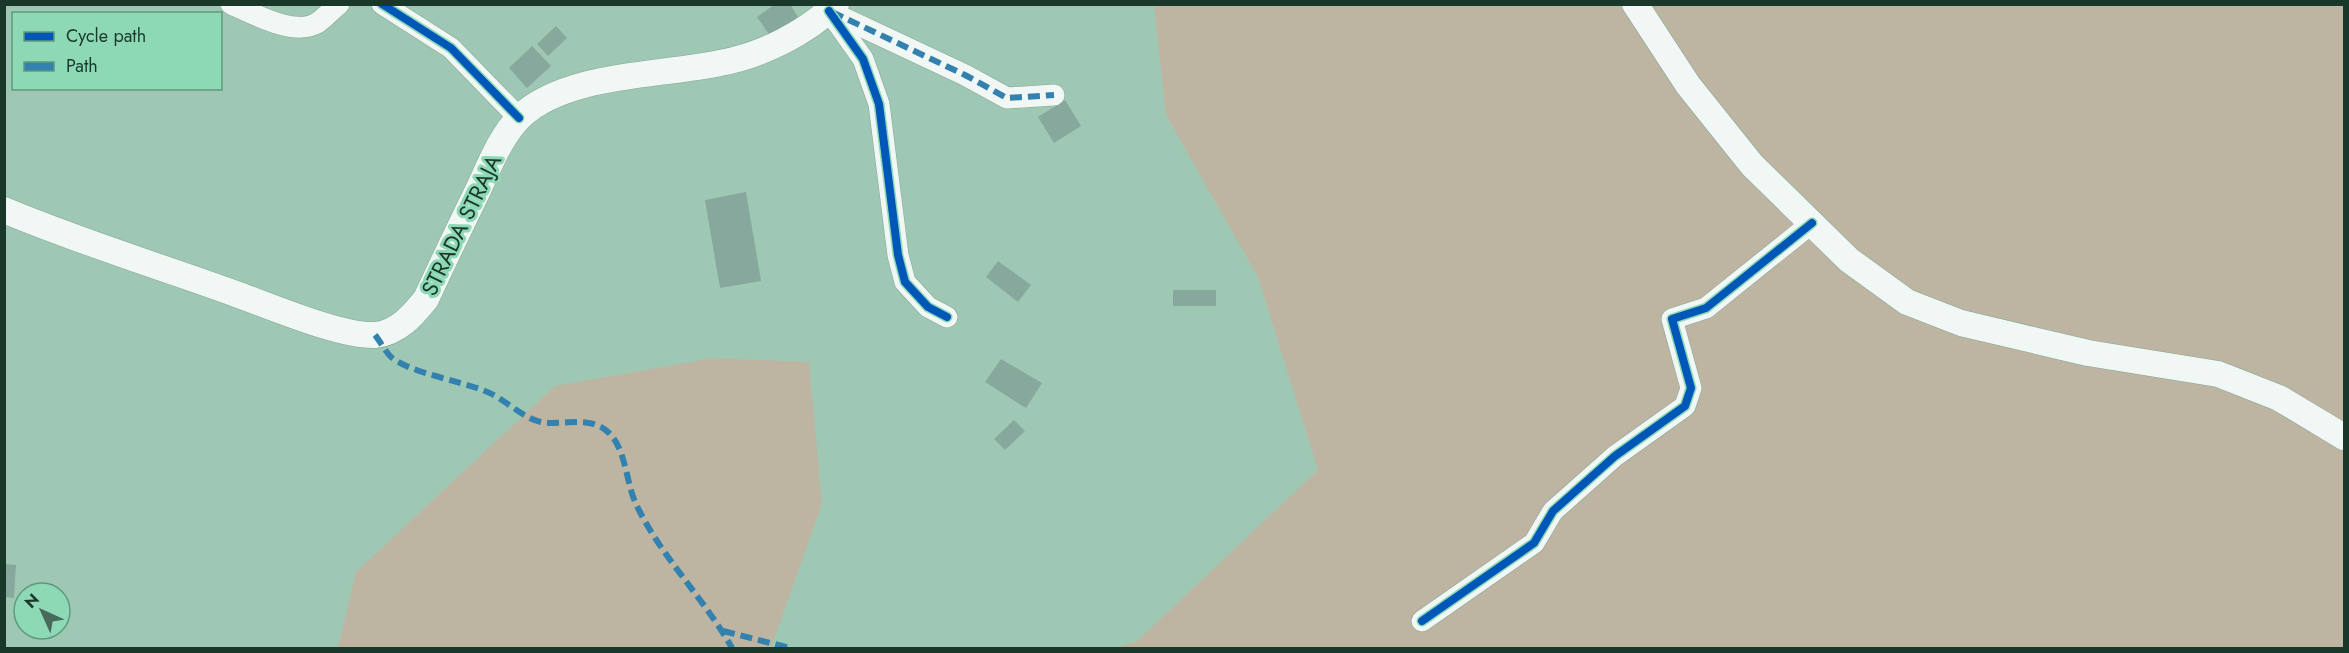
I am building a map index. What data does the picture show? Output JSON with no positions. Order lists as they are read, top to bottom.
{
  "streets": {
    "main road": ["STRADA STRAJA"]
  },
  "legend": ["Cycle path", "Path"],
  "north": "top left"
}
